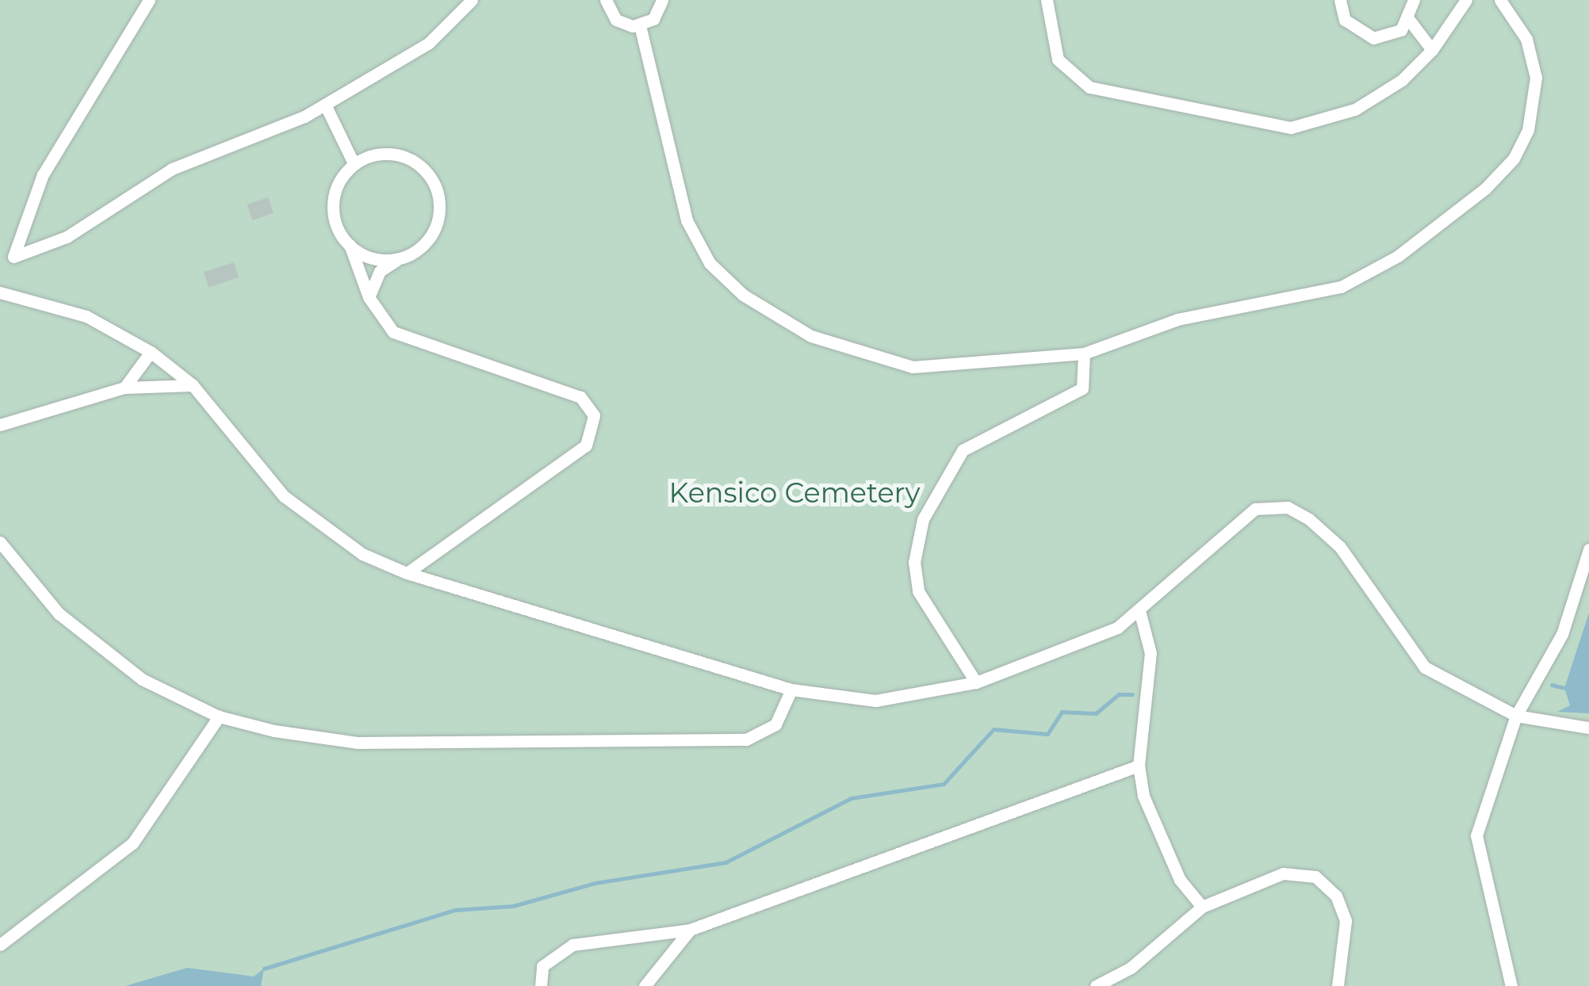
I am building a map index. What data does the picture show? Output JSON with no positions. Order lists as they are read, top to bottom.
{
  "parks": ["Kensico Cemetery"]
}
